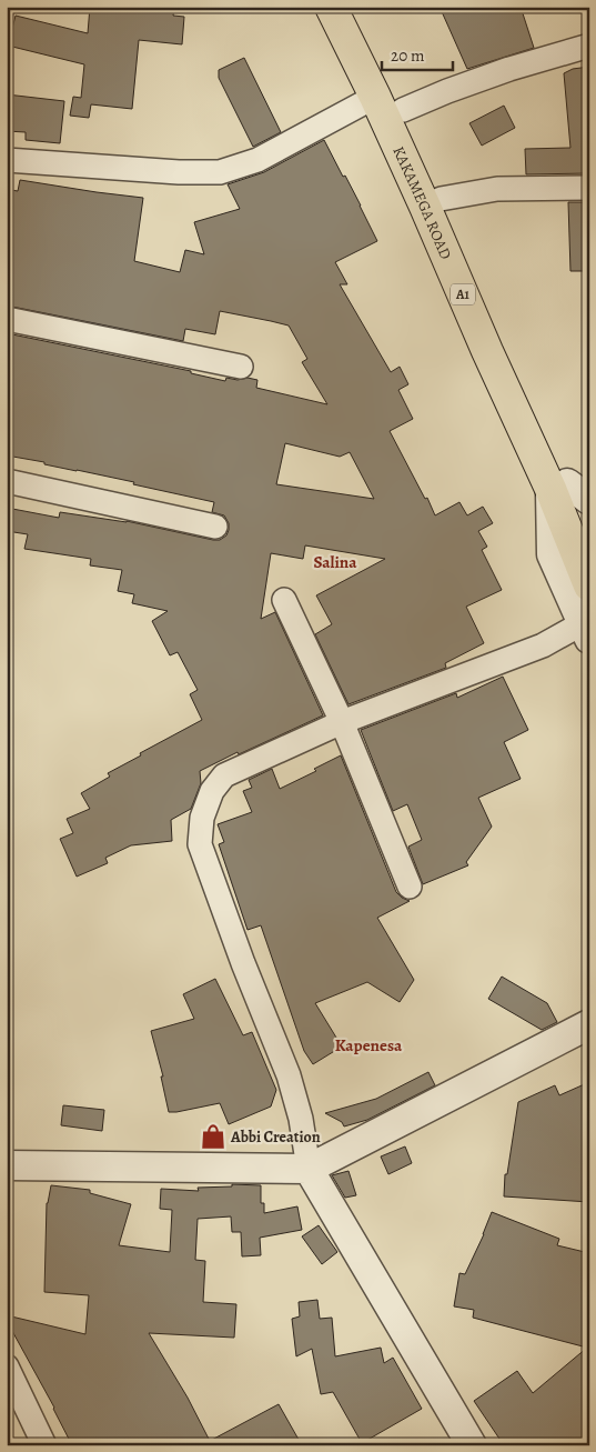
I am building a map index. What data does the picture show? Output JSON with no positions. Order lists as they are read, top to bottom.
{
  "streets": {
    "highway": ["KAKAMEGA ROAD", "A1"]
  },
  "districts": ["Salina", "Kapenesa"],
  "places": {
    "shop": ["Abbi Creation"]
  },
  "scale_bar": "20 m"
}
